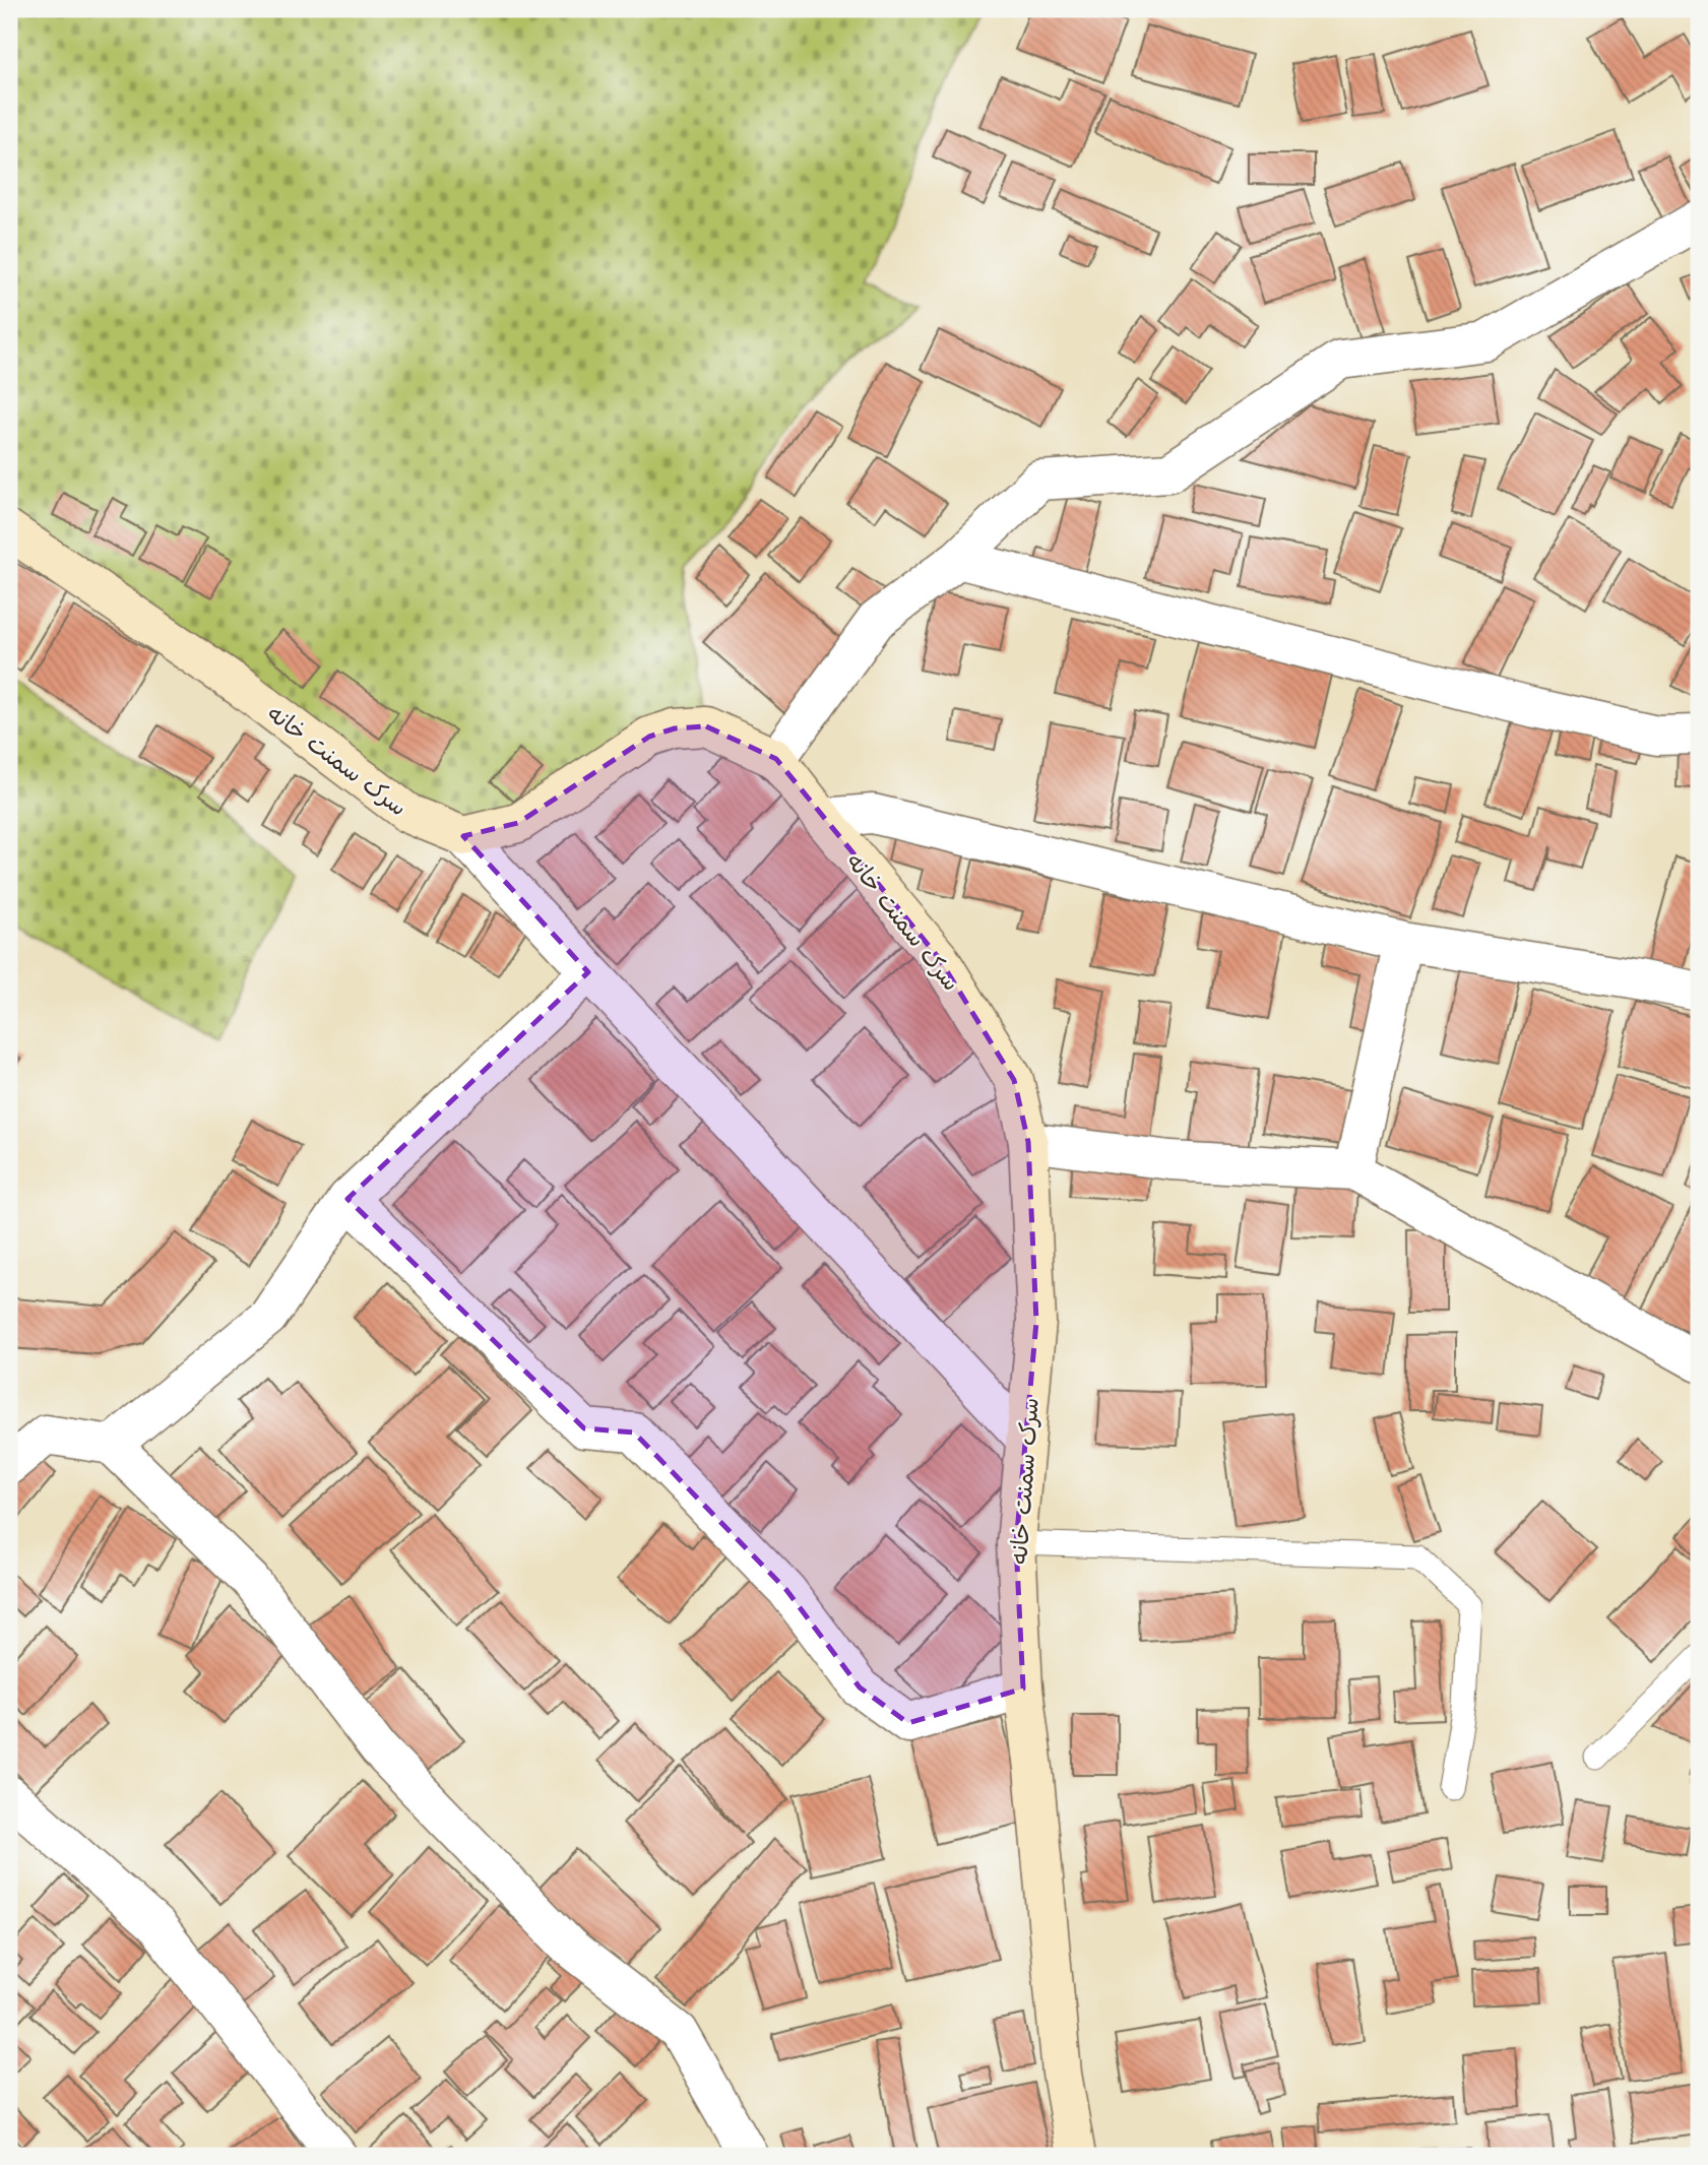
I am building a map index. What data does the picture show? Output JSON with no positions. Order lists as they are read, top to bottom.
{
  "streets": {
    "street": ["سرک سمنت خانه"]
  }
}
